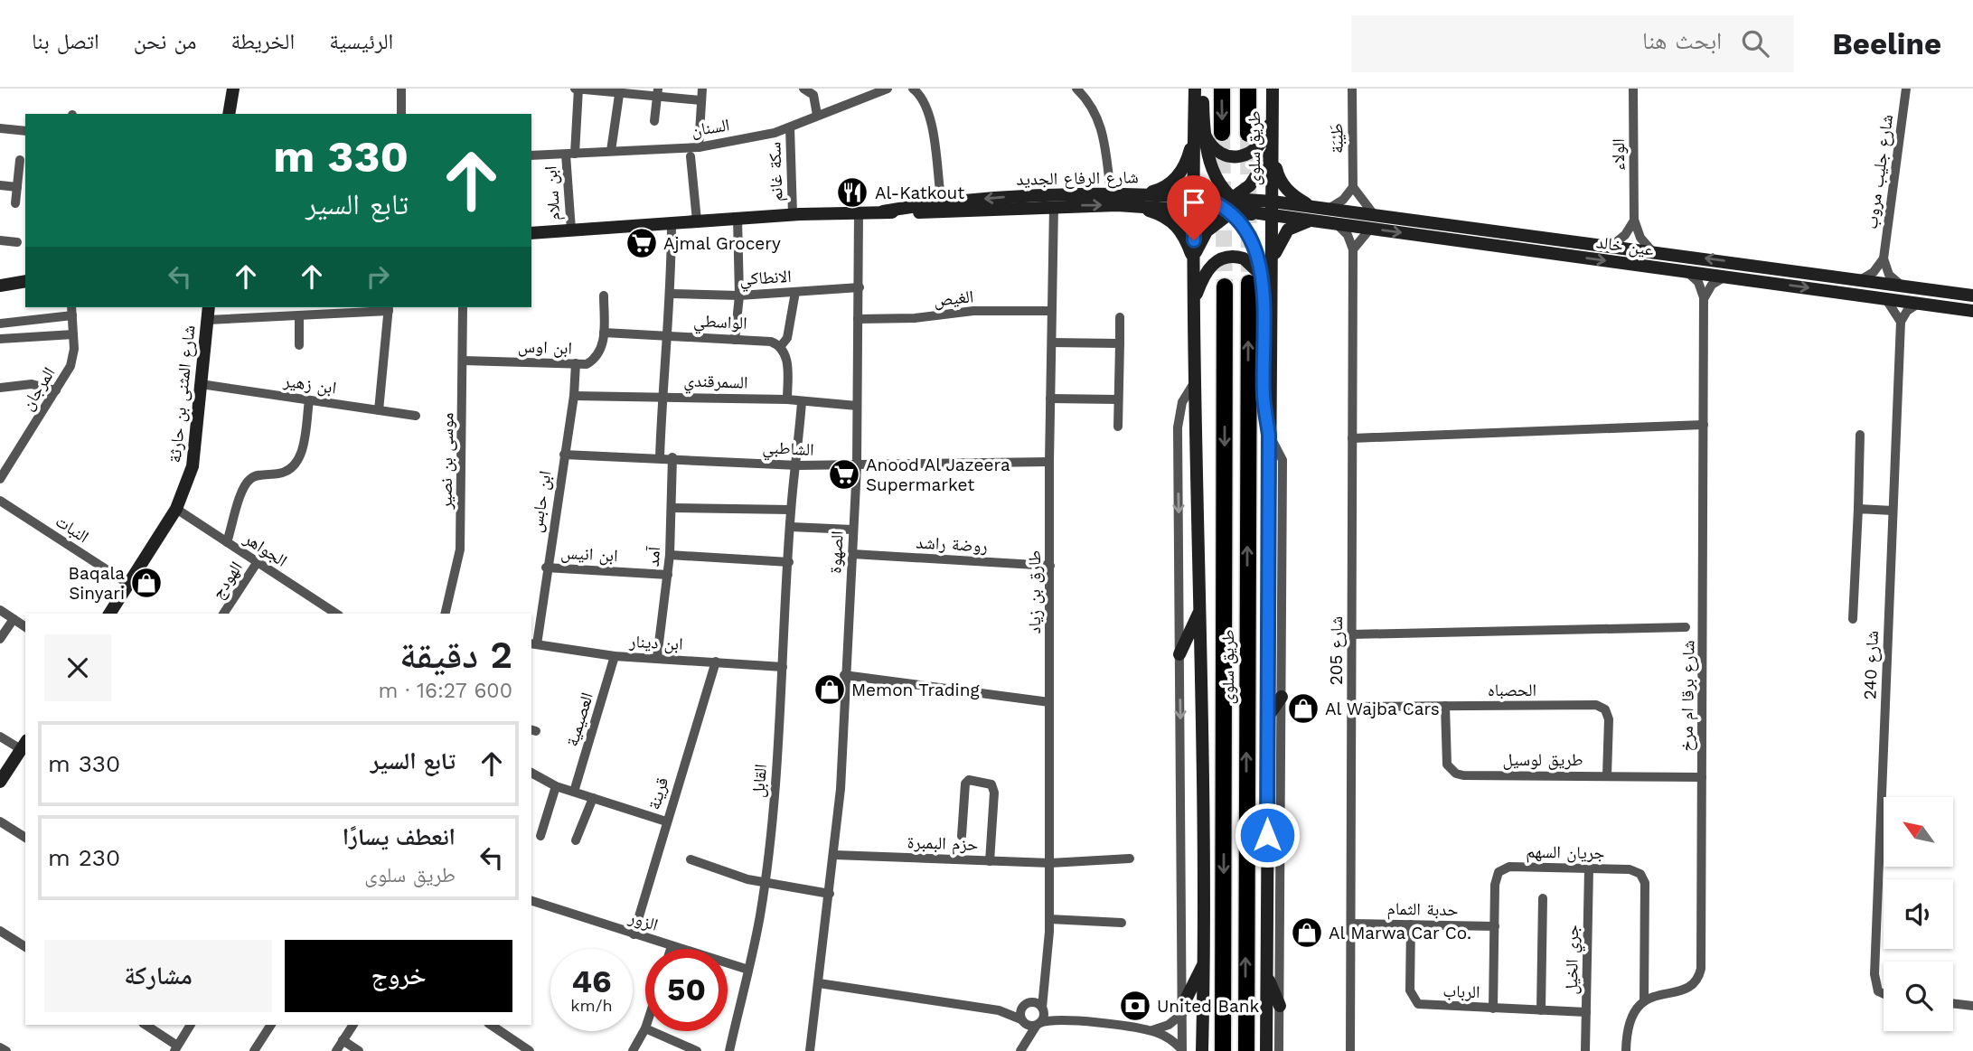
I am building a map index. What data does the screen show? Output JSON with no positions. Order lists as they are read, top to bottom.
{
  "streets": {
    "highway": ["طريق سلوى"],
    "main road": ["شارع الرفاع الجديد", "عين خالد", "شارع المثنى بن حارثة"],
    "street": [
      "السنان",
      "طَيْبَة",
      "الولاء",
      "سكة غانم",
      "شارع جليب مروب",
      "ابن سلام",
      "الانطاكي",
      "الغيص",
      "الواسطي",
      "ابن اوس",
      "السمرقندي",
      "ابن زهير",
      "المرجان",
      "الشاطبي",
      "موسى بن نصير",
      "ابن حابس",
      "النبات",
      "روضة راشد",
      "الجواهر",
      "الصهوة",
      "ابن انيس",
      "آمد",
      "الهودج",
      "طارق بن زياد",
      "ابن دينار",
      "شارع 205",
      "شارع 240",
      "الحصباه",
      "شارع برقا ام مرخ",
      "العصيمية",
      "طريق لوسيل",
      "القابل",
      "قرينة",
      "حزم البمبرة",
      "جريان السهم",
      "حدبة الثمام",
      "الزور",
      "جري الخيل",
      "الرباب"
    ]
  },
  "crossings": [
    ["السنان", "سكة غانم"],
    ["السنان", "ابن سلام"],
    ["طريق سلوى", "شارع الرفاع الجديد"],
    ["طريق سلوى", "عين خالد"],
    ["الولاء", "عين خالد"],
    ["سكة غانم", "شارع الرفاع الجديد"],
    ["شارع الرفاع الجديد", "ابن سلام"],
    ["شارع الرفاع الجديد", "عين خالد"],
    ["شارع الرفاع الجديد", "الصهوة"],
    ["شارع الرفاع الجديد", "طارق بن زياد"],
    ["الانطاكي", "الصهوة"],
    ["الغيص", "الصهوة"],
    ["الغيص", "طارق بن زياد"],
    ["الواسطي", "ابن اوس"],
    ["ابن اوس", "موسى بن نصير"],
    ["ابن اوس", "ابن حابس"],
    ["السمرقندي", "ابن حابس"],
    ["السمرقندي", "الصهوة"],
    ["السمرقندي", "القابل"],
    ["ابن زهير", "شارع المثنى بن حارثة"],
    ["شارع المثنى بن حارثة", "النبات"],
    ["شارع المثنى بن حارثة", "الجواهر"],
    ["الشاطبي", "ابن حابس"],
    ["الشاطبي", "الصهوة"],
    ["الشاطبي", "آمد"],
    ["الشاطبي", "طارق بن زياد"],
    ["الشاطبي", "القابل"],
    ["ابن حابس", "ابن انيس"],
    ["ابن حابس", "ابن دينار"],
    ["روضة راشد", "الصهوة"],
    ["روضة راشد", "طارق بن زياد"],
    ["الجواهر", "الهودج"],
    ["الصهوة", "حزم البمبرة"],
    ["ابن انيس", "آمد"],
    ["آمد", "ابن دينار"],
    ["طارق بن زياد", "حزم البمبرة"],
    ["ابن دينار", "العصيمية"],
    ["ابن دينار", "القابل"],
    ["ابن دينار", "قرينة"],
    ["شارع 205", "الحصباه"],
    ["شارع 205", "حدبة الثمام"],
    ["الحصباه", "طريق لوسيل"],
    ["شارع برقا ام مرخ", "طريق لوسيل"],
    ["شارع برقا ام مرخ", "جريان السهم"],
    ["القابل", "الزور"],
    ["قرينة", "الزور"],
    ["جريان السهم", "حدبة الثمام"],
    ["جريان السهم", "جري الخيل"],
    ["جريان السهم", "الرباب"],
    ["حدبة الثمام", "الرباب"],
    ["جري الخيل", "الرباب"]
  ],
  "places": {
    "restaurant": ["Al-Katkout"],
    "supermarket": ["Ajmal Grocery", "Anood Al Jazeera Supermarket"],
    "shop": [
      "Baqala Sinyari",
      "Memon Trading",
      "Al Wajba Cars",
      "Al Marwa Car Co."
    ],
    "bank": ["United Bank"]
  },
  "north": "top left",
  "page": {
    "header": "Beeline",
    "search": "ابحث هنا",
    "nav": [
      "الرئيسية",
      "الخريطة",
      "من نحن",
      "اتصل بنا"
    ],
    "turn": ["330 m", "تابع السير"],
    "heading": ["2 دقيقة", "600 m · 16:27"],
    "list": [
      {
        "name": "تابع السير",
        "value": "330 m"
      },
      {
        "name": "انعطف يسارًا",
        "note": "طريق سلوى",
        "value": "230 m"
      }
    ],
    "buttons": ["خروج", "مشاركة"],
    "speed": "46 km/h",
    "limit": "50"
  }
}
